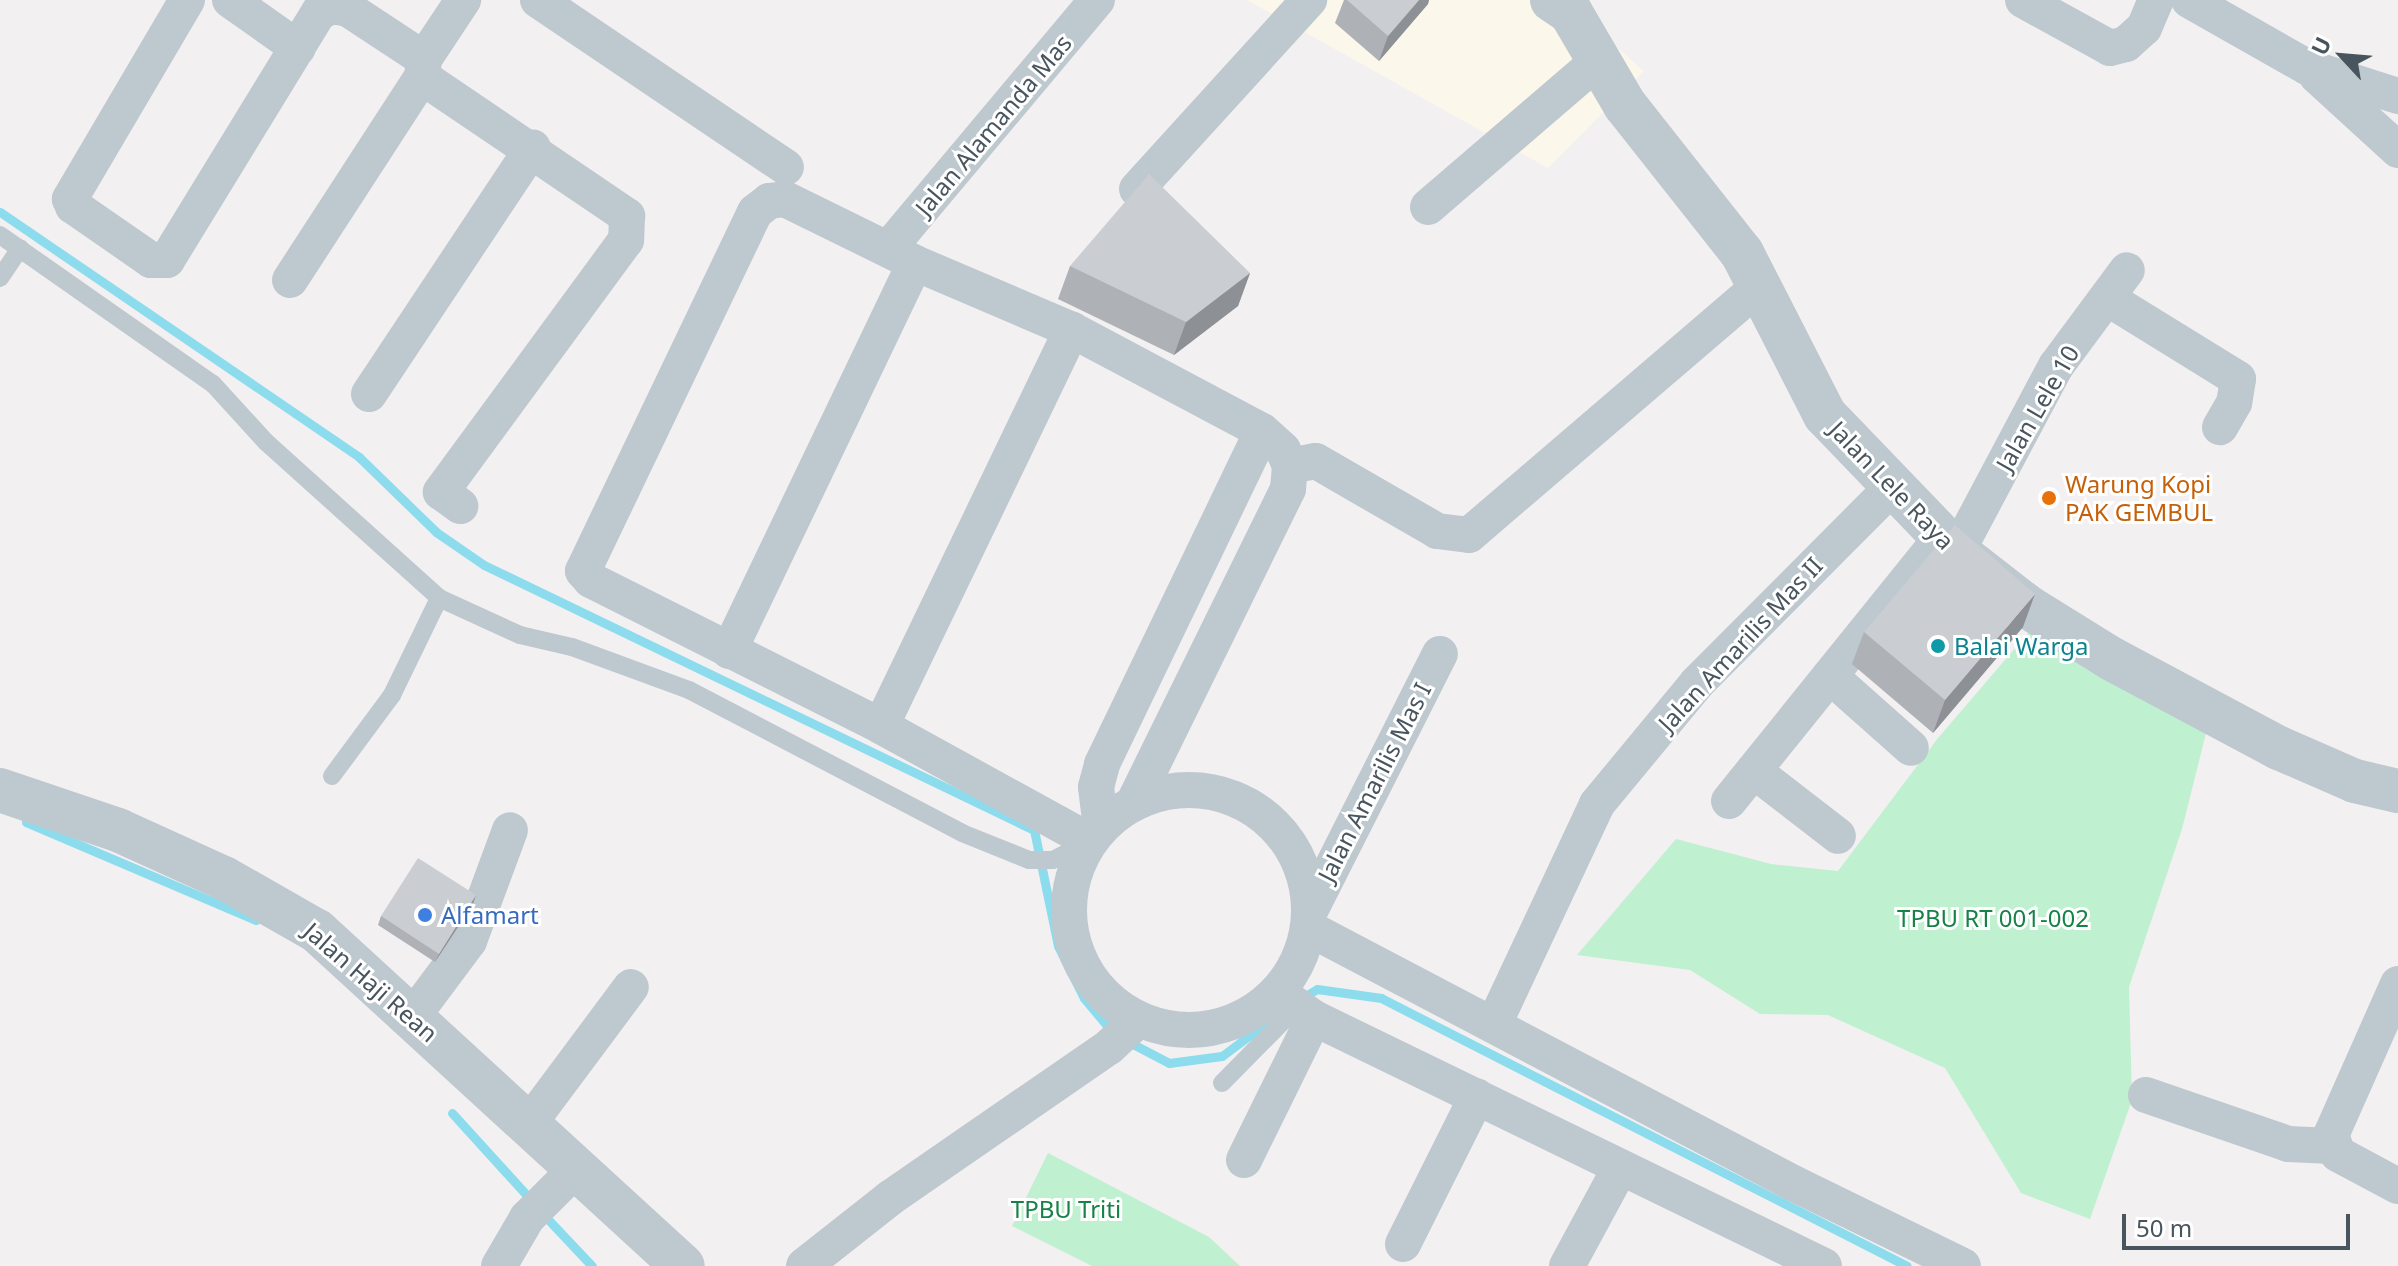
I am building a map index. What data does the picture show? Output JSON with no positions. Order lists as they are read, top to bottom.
{
  "streets": {
    "street": [
      "Jalan Alamanda Mas",
      "Jalan Lele 10",
      "Jalan Lele Raya",
      "Jalan Amarilis Mas II",
      "Jalan Amarilis Mas I",
      "Jalan Haji Rean"
    ]
  },
  "crossings": [
    ["Jalan Lele 10", "Jalan Lele Raya"],
    ["Jalan Lele Raya", "Jalan Amarilis Mas II"]
  ],
  "parks": ["TPBU RT 001-002", "TPBU Triti"],
  "places": ["Warung Kopi PAK GEMBUL", "Balai Warga", "Alfamart"],
  "scale_bar": "50 m",
  "north": "top left"
}
